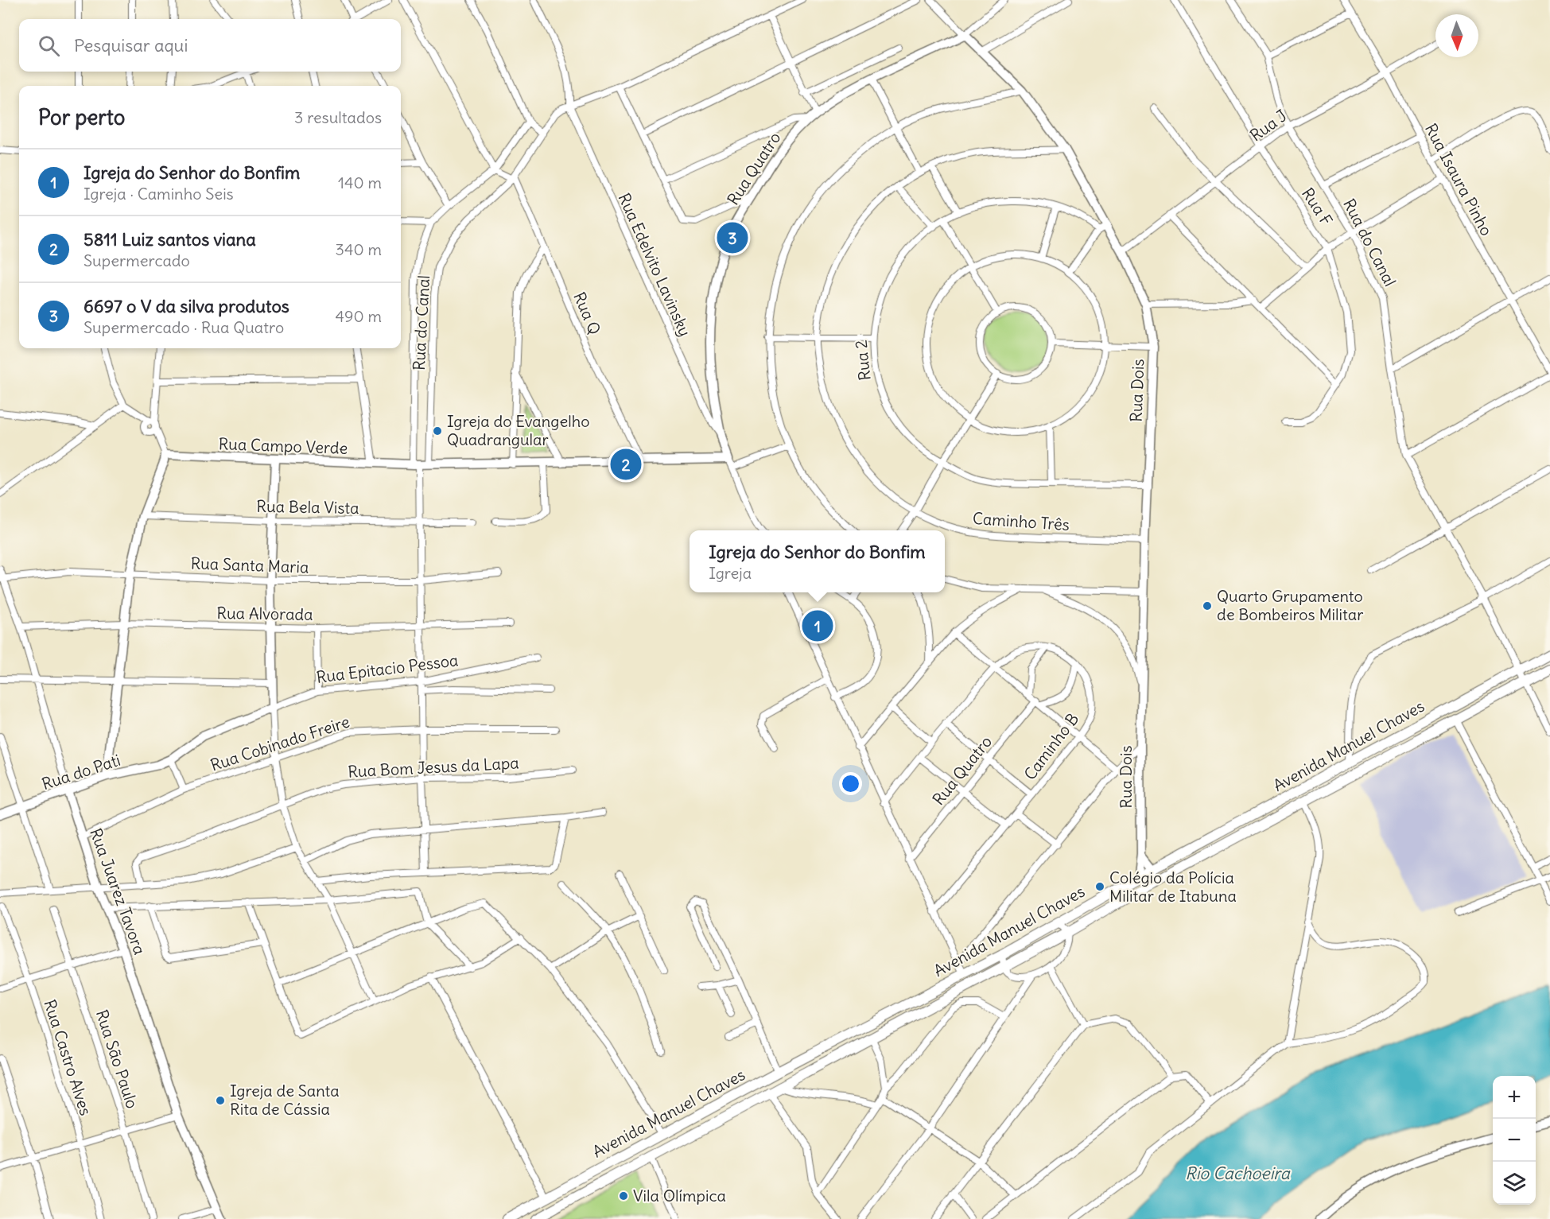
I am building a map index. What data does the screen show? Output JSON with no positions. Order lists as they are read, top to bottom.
{
  "streets": {
    "main road": ["Avenida Manuel Chaves"],
    "street": [
      "Rua J",
      "Rua Quatro",
      "Rua Isaura Pinho",
      "Rua F",
      "Rua do Canal",
      "Rua Edelvito Lavinsky",
      "Rua Q",
      "Rua 2",
      "Rua Dois",
      "Rua Campo Verde",
      "Rua Bela Vista",
      "Caminho Três",
      "Rua Santa Maria",
      "Rua Alvorada",
      "Rua Epitacio Pessoa",
      "Rua Cobinado Freire",
      "Caminho B",
      "Rua Bom Jesus da Lapa",
      "Rua do Pati",
      "Rua Juarez Tavora",
      "Rua Castro Alves",
      "Rua São Paulo"
    ]
  },
  "crossings": [
    ["Rua J", "Rua Isaura Pinho"],
    ["Rua J", "Rua F"],
    ["Rua J", "Rua do Canal"],
    ["Rua J", "Rua Dois"],
    ["Rua Quatro", "Rua Edelvito Lavinsky"],
    ["Rua Quatro", "Rua Dois"],
    ["Rua Quatro", "Rua Campo Verde"],
    ["Rua Quatro", "Caminho B"],
    ["Rua do Canal", "Rua Edelvito Lavinsky"],
    ["Rua do Canal", "Rua Q"],
    ["Rua do Canal", "Rua Campo Verde"],
    ["Rua do Canal", "Rua Bela Vista"],
    ["Rua do Canal", "Rua Santa Maria"],
    ["Rua do Canal", "Rua Alvorada"],
    ["Rua do Canal", "Rua Epitacio Pessoa"],
    ["Rua do Canal", "Rua Cobinado Freire"],
    ["Rua do Canal", "Avenida Manuel Chaves"],
    ["Rua do Canal", "Rua Bom Jesus da Lapa"],
    ["Rua Q", "Rua Campo Verde"],
    ["Rua 2", "Rua Dois"],
    ["Rua Dois", "Caminho Três"],
    ["Rua Dois", "Avenida Manuel Chaves"],
    ["Rua Santa Maria", "Rua Juarez Tavora"],
    ["Rua Alvorada", "Rua Juarez Tavora"],
    ["Rua Epitacio Pessoa", "Rua do Pati"],
    ["Rua Cobinado Freire", "Rua Juarez Tavora"],
    ["Rua do Pati", "Rua Juarez Tavora"]
  ],
  "water": ["Rio Cachoeira"],
  "places": [
    "Igreja do Evangelho Quadrangular",
    "Quarto Grupamento de Bombeiros Militar",
    "Colégio da Polícia Militar de Itabuna",
    "Igreja de Santa Rita de Cássia",
    "Vila Olímpica"
  ],
  "north": "bottom",
  "page": {
    "search": "Pesquisar aqui",
    "heading": ["Por perto", "3 resultados"],
    "list": [
      {
        "mark": "1",
        "name": "Igreja do Senhor do Bonfim",
        "note": "Igreja · Caminho Seis",
        "value": "140 m"
      },
      {
        "mark": "2",
        "name": "5811 Luiz santos viana",
        "note": "Supermercado",
        "value": "340 m"
      },
      {
        "mark": "3",
        "name": "6697 o V da silva produtos",
        "note": "Supermercado · Rua Quatro",
        "value": "490 m"
      }
    ],
    "pins": ["3", "2", "1"],
    "popup": ["Igreja do Senhor do Bonfim", "Igreja"],
    "map_buttons": ["+", "−"]
  }
}
